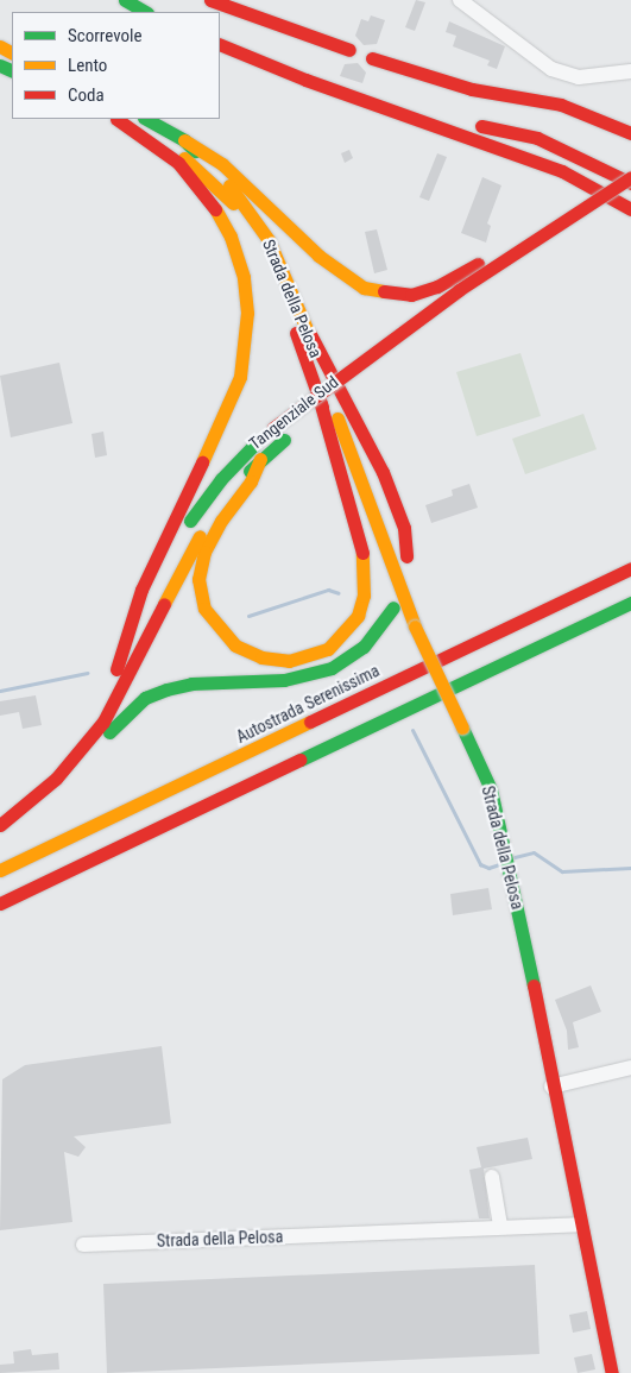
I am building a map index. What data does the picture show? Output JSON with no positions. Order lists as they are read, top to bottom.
{
  "streets": {
    "main road": ["Strada della Pelosa", "Tangenziale Sud", "Autostrada Serenissima"]
  },
  "crossings": [
    ["Strada della Pelosa", "Tangenziale Sud"]
  ],
  "legend": ["Scorrevole", "Lento", "Coda"]
}
